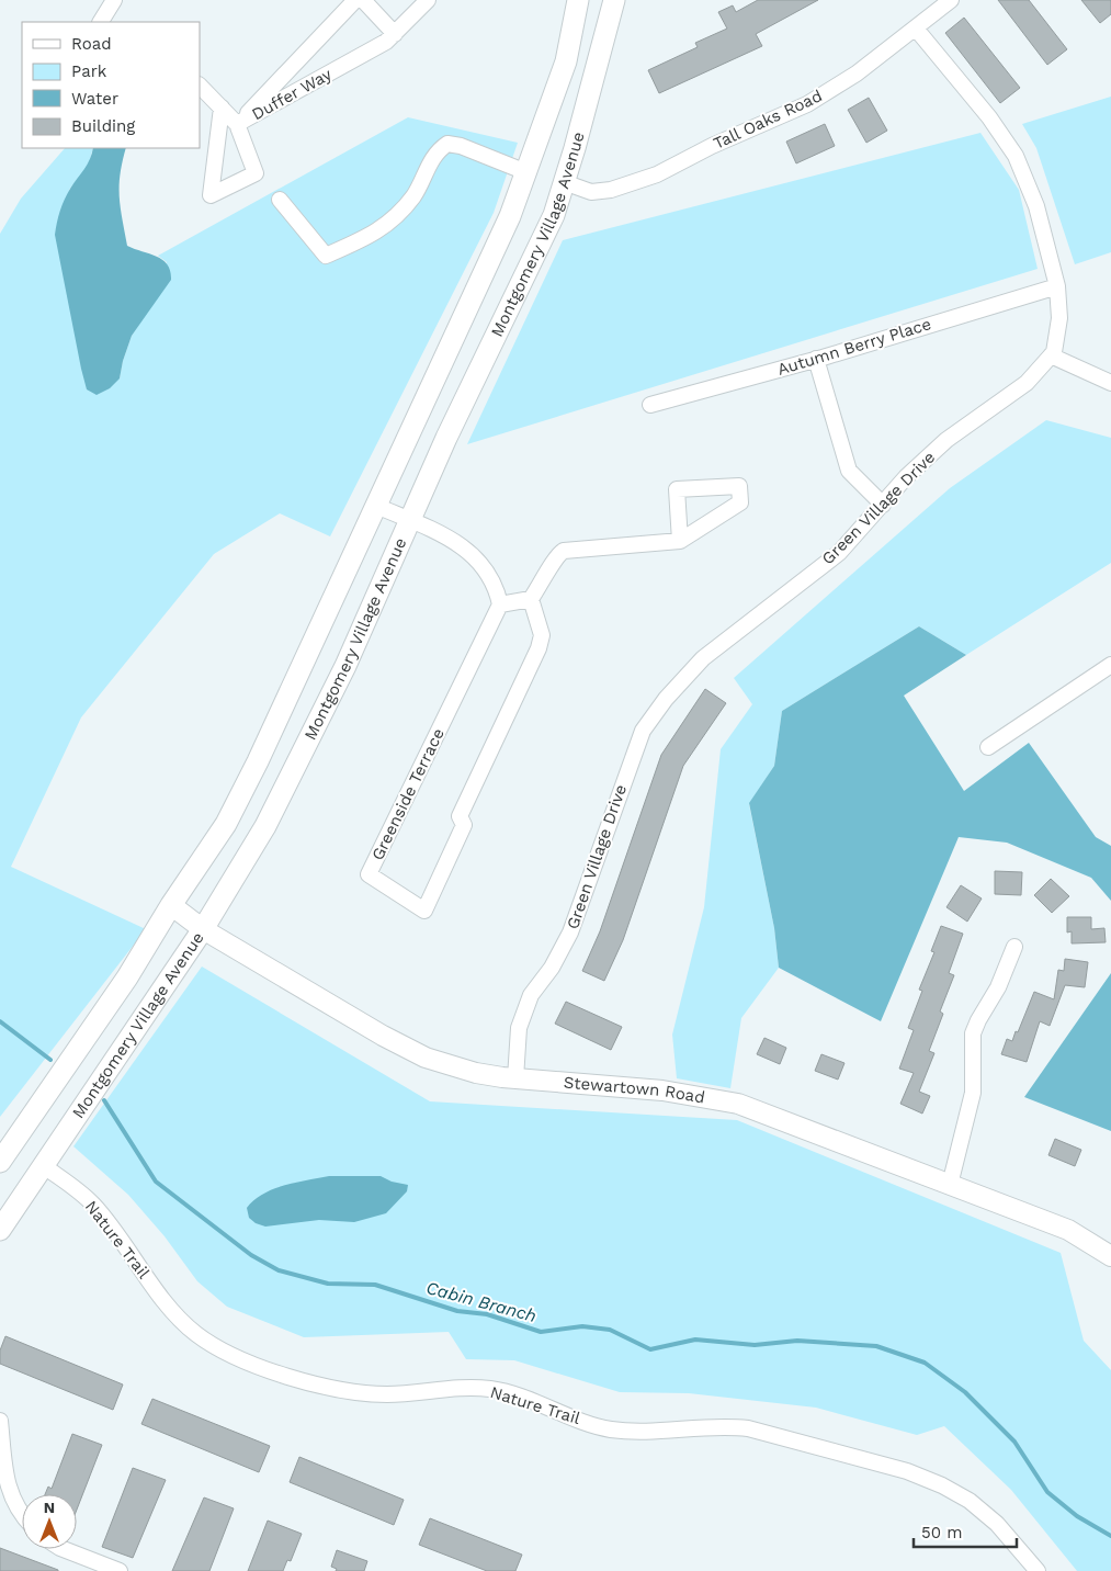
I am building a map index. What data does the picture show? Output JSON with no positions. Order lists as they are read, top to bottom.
{
  "streets": {
    "main road": ["Montgomery Village Avenue"],
    "street": [
      "Duffer Way",
      "Tall Oaks Road",
      "Autumn Berry Place",
      "Green Village Drive",
      "Greenside Terrace",
      "Stewartown Road",
      "Nature Trail"
    ]
  },
  "crossings": [
    ["Tall Oaks Road", "Montgomery Village Avenue"],
    ["Tall Oaks Road", "Green Village Drive"],
    ["Montgomery Village Avenue", "Stewartown Road"],
    ["Montgomery Village Avenue", "Nature Trail"],
    ["Autumn Berry Place", "Green Village Drive"],
    ["Green Village Drive", "Stewartown Road"]
  ],
  "water": ["Cabin Branch"],
  "legend": [
    "Road",
    "Park",
    "Water",
    "Building"
  ],
  "scale_bar": "50 m",
  "north": "top"
}
